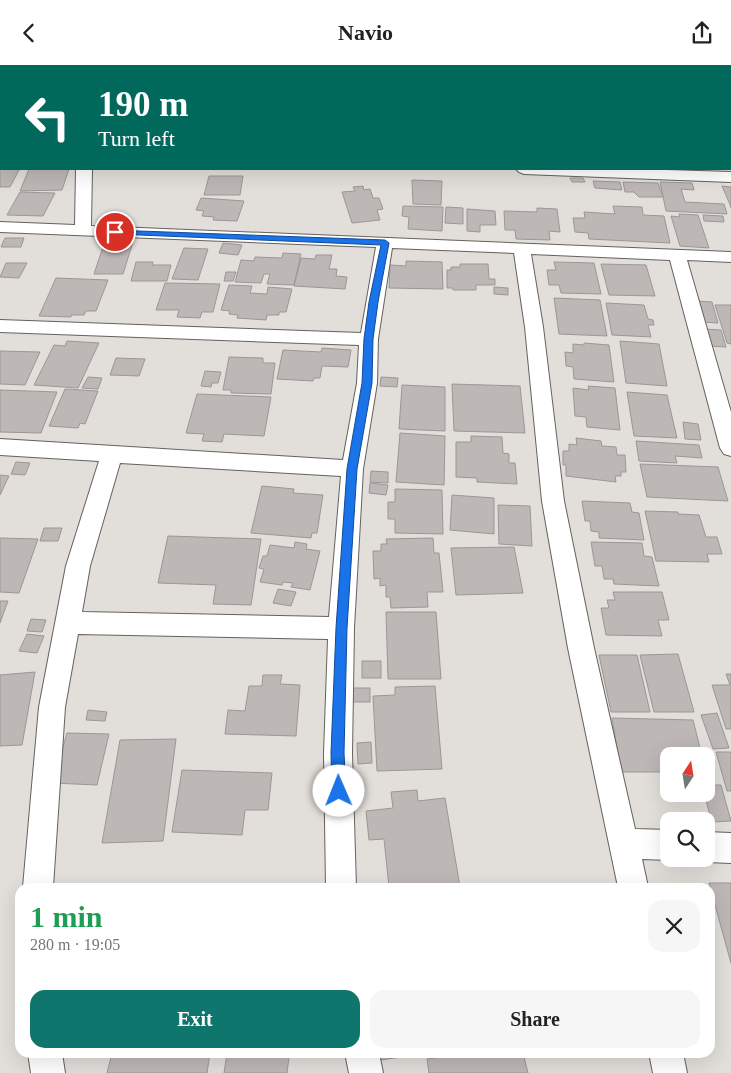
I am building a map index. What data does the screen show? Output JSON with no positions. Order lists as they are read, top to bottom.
{
  "north": "top",
  "page": {
    "header": "Navio",
    "turn": ["190 m", "Turn left"],
    "heading": ["1 min", "280 m · 19:05"],
    "buttons": ["Exit", "Share"]
  }
}
